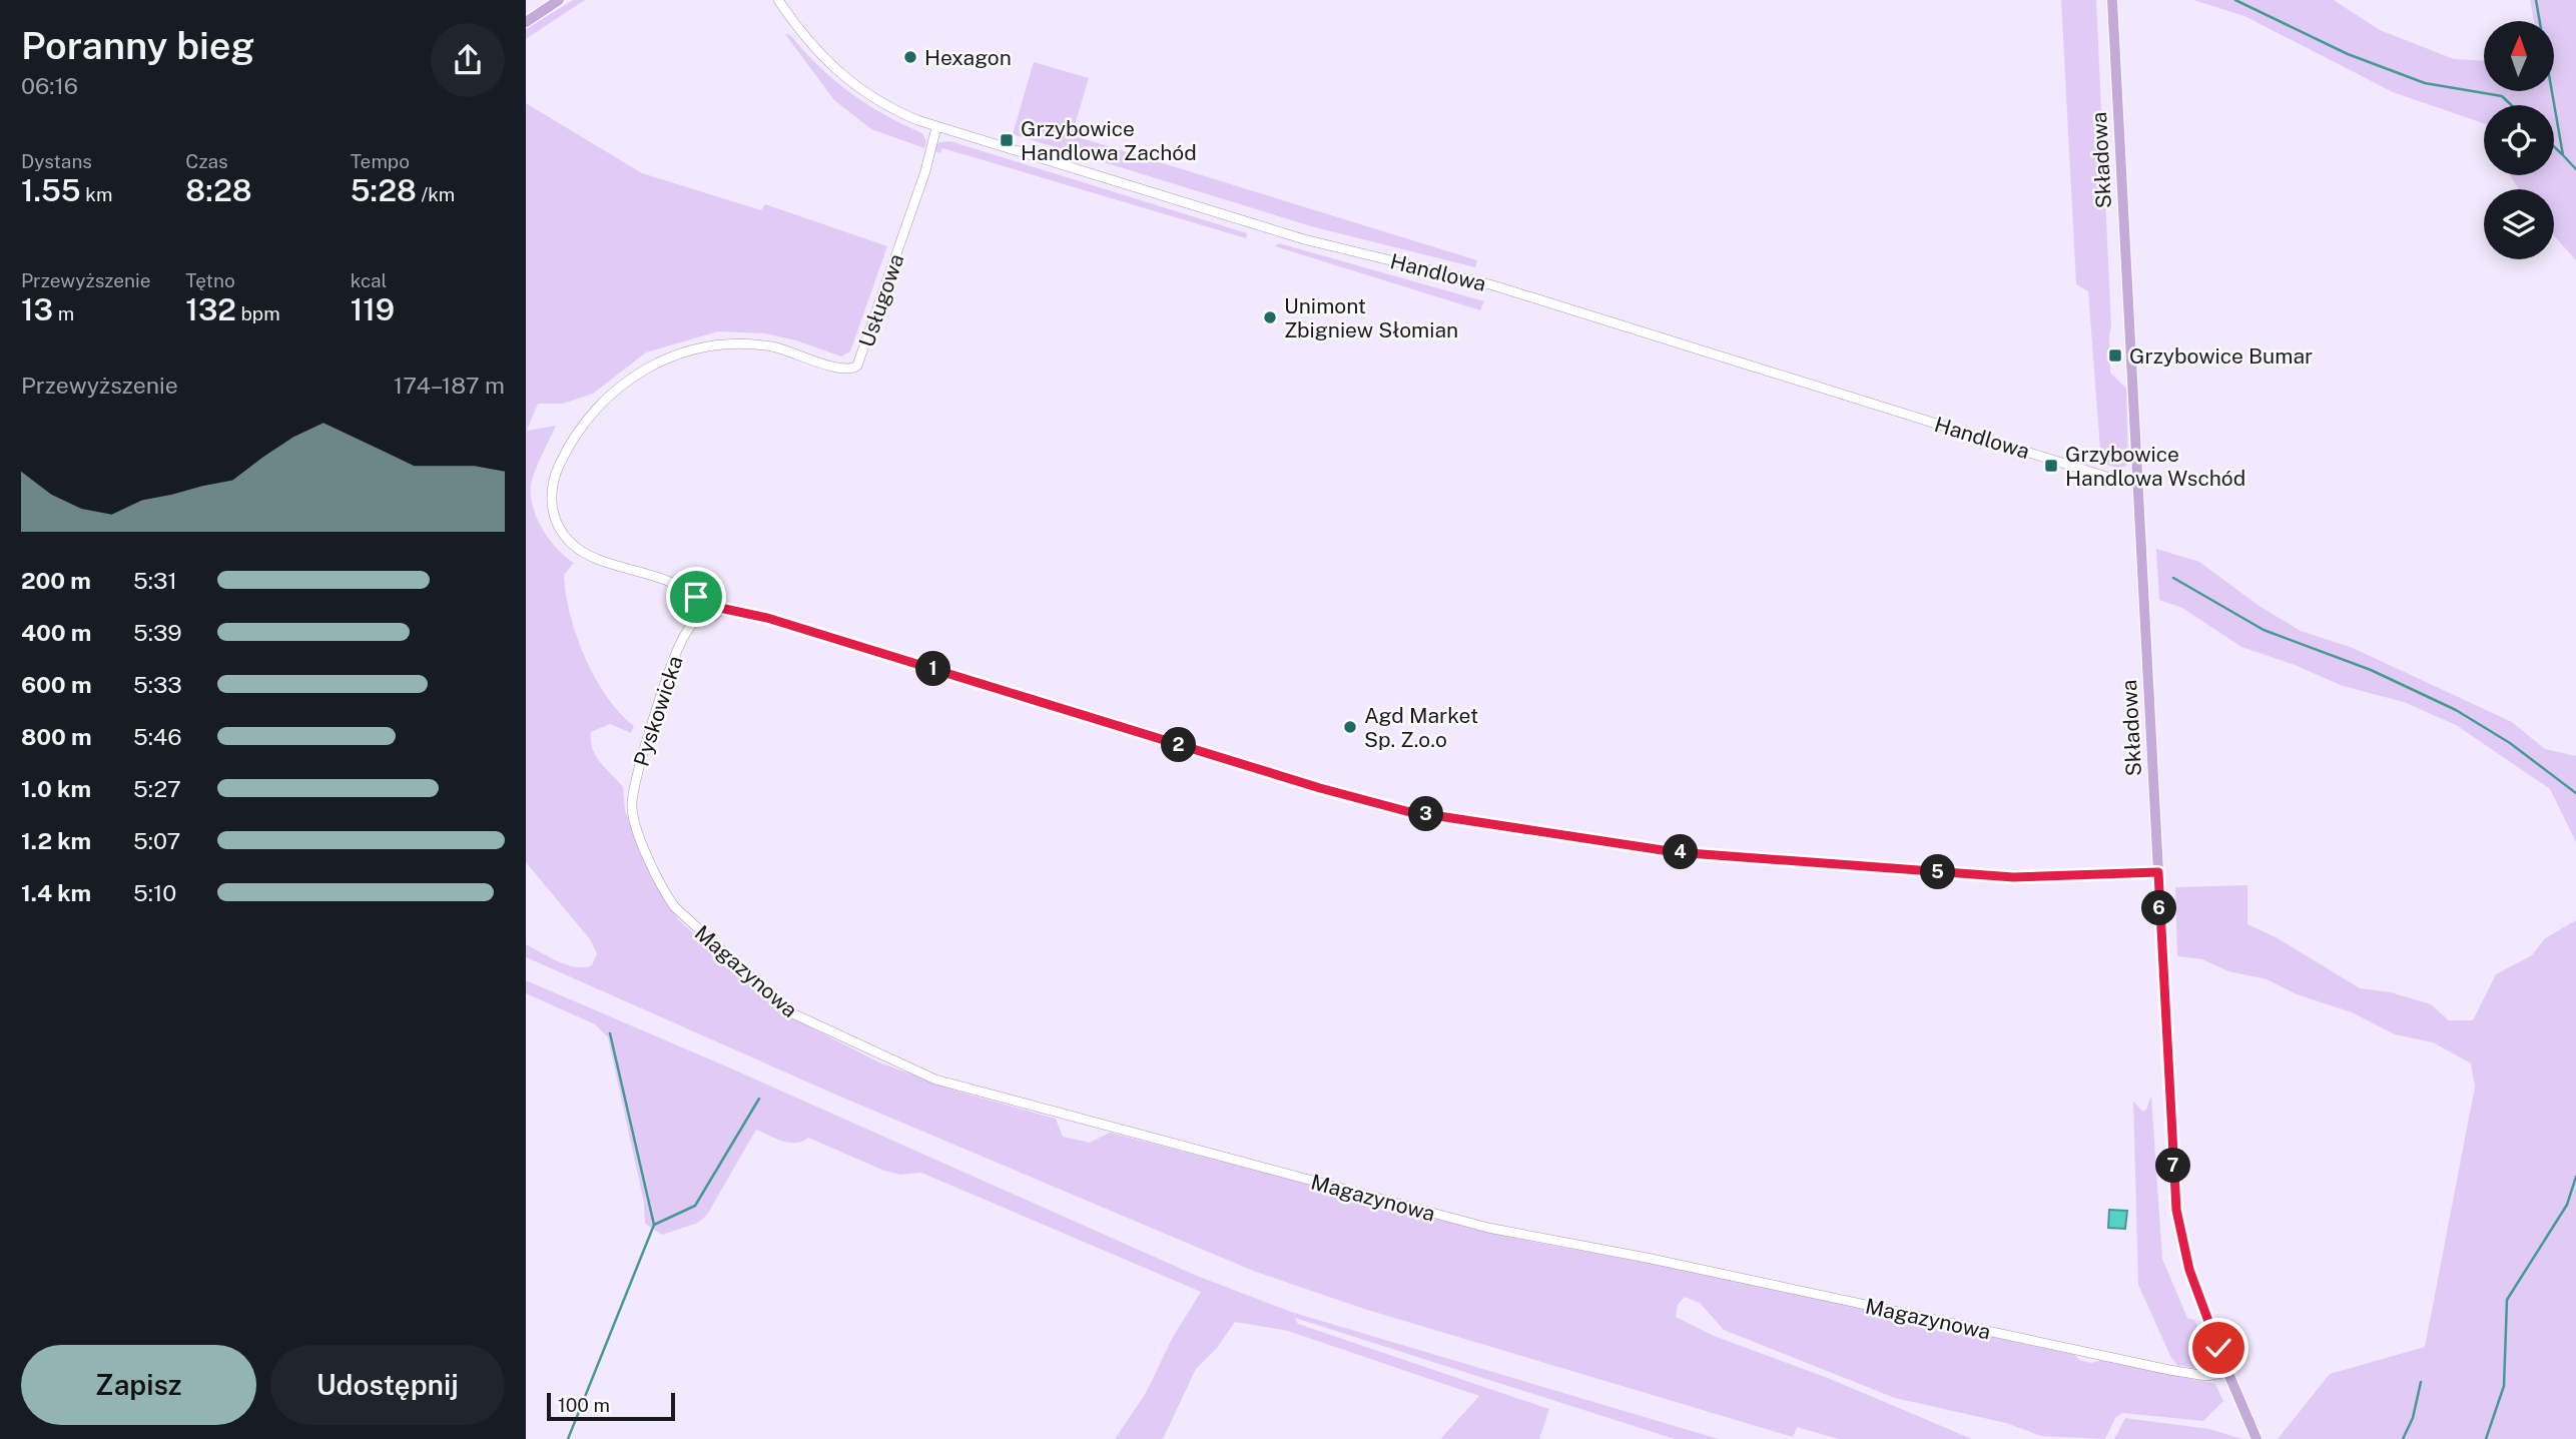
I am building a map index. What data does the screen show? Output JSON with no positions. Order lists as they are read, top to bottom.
{
  "streets": {
    "main road": ["Składowa"],
    "street": [
      "Handlowa",
      "Usługowa",
      "Pyskowicka",
      "Magazynowa"
    ]
  },
  "crossings": [
    ["Składowa", "Handlowa"],
    ["Składowa", "Magazynowa"],
    ["Handlowa", "Usługowa"],
    ["Usługowa", "Pyskowicka"],
    ["Pyskowicka", "Magazynowa"]
  ],
  "places": {
    "other": ["Hexagon", "Unimont Zbigniew Słomian", "Agd Market Sp. Z.o.o"],
    "transit": ["Grzybowice Handlowa Zachód", "Grzybowice Bumar", "Grzybowice Handlowa Wschód"]
  },
  "scale_bar": "100 m",
  "north": "top",
  "page": {
    "heading": ["Poranny bieg", "06:16"],
    "stats": [
      ["Dystans", "1.55 km"],
      ["Czas", "8:28"],
      ["Tempo", "5:28 /km"],
      ["Przewyższenie", "13 m"],
      ["Tętno", "132 bpm"],
      ["kcal", "119"]
    ],
    "chart": ["Przewyższenie", "174–187 m"],
    "list": [
      {
        "name": "200 m",
        "note": "5:31"
      },
      {
        "name": "400 m",
        "note": "5:39"
      },
      {
        "name": "600 m",
        "note": "5:33"
      },
      {
        "name": "800 m",
        "note": "5:46"
      },
      {
        "name": "1.0 km",
        "note": "5:27"
      },
      {
        "name": "1.2 km",
        "note": "5:07"
      },
      {
        "name": "1.4 km",
        "note": "5:10"
      }
    ],
    "pins": [
      "1",
      "2",
      "3",
      "4",
      "5",
      "6",
      "7"
    ],
    "buttons": ["Zapisz", "Udostępnij"],
    "scale": "100 m"
  }
}
